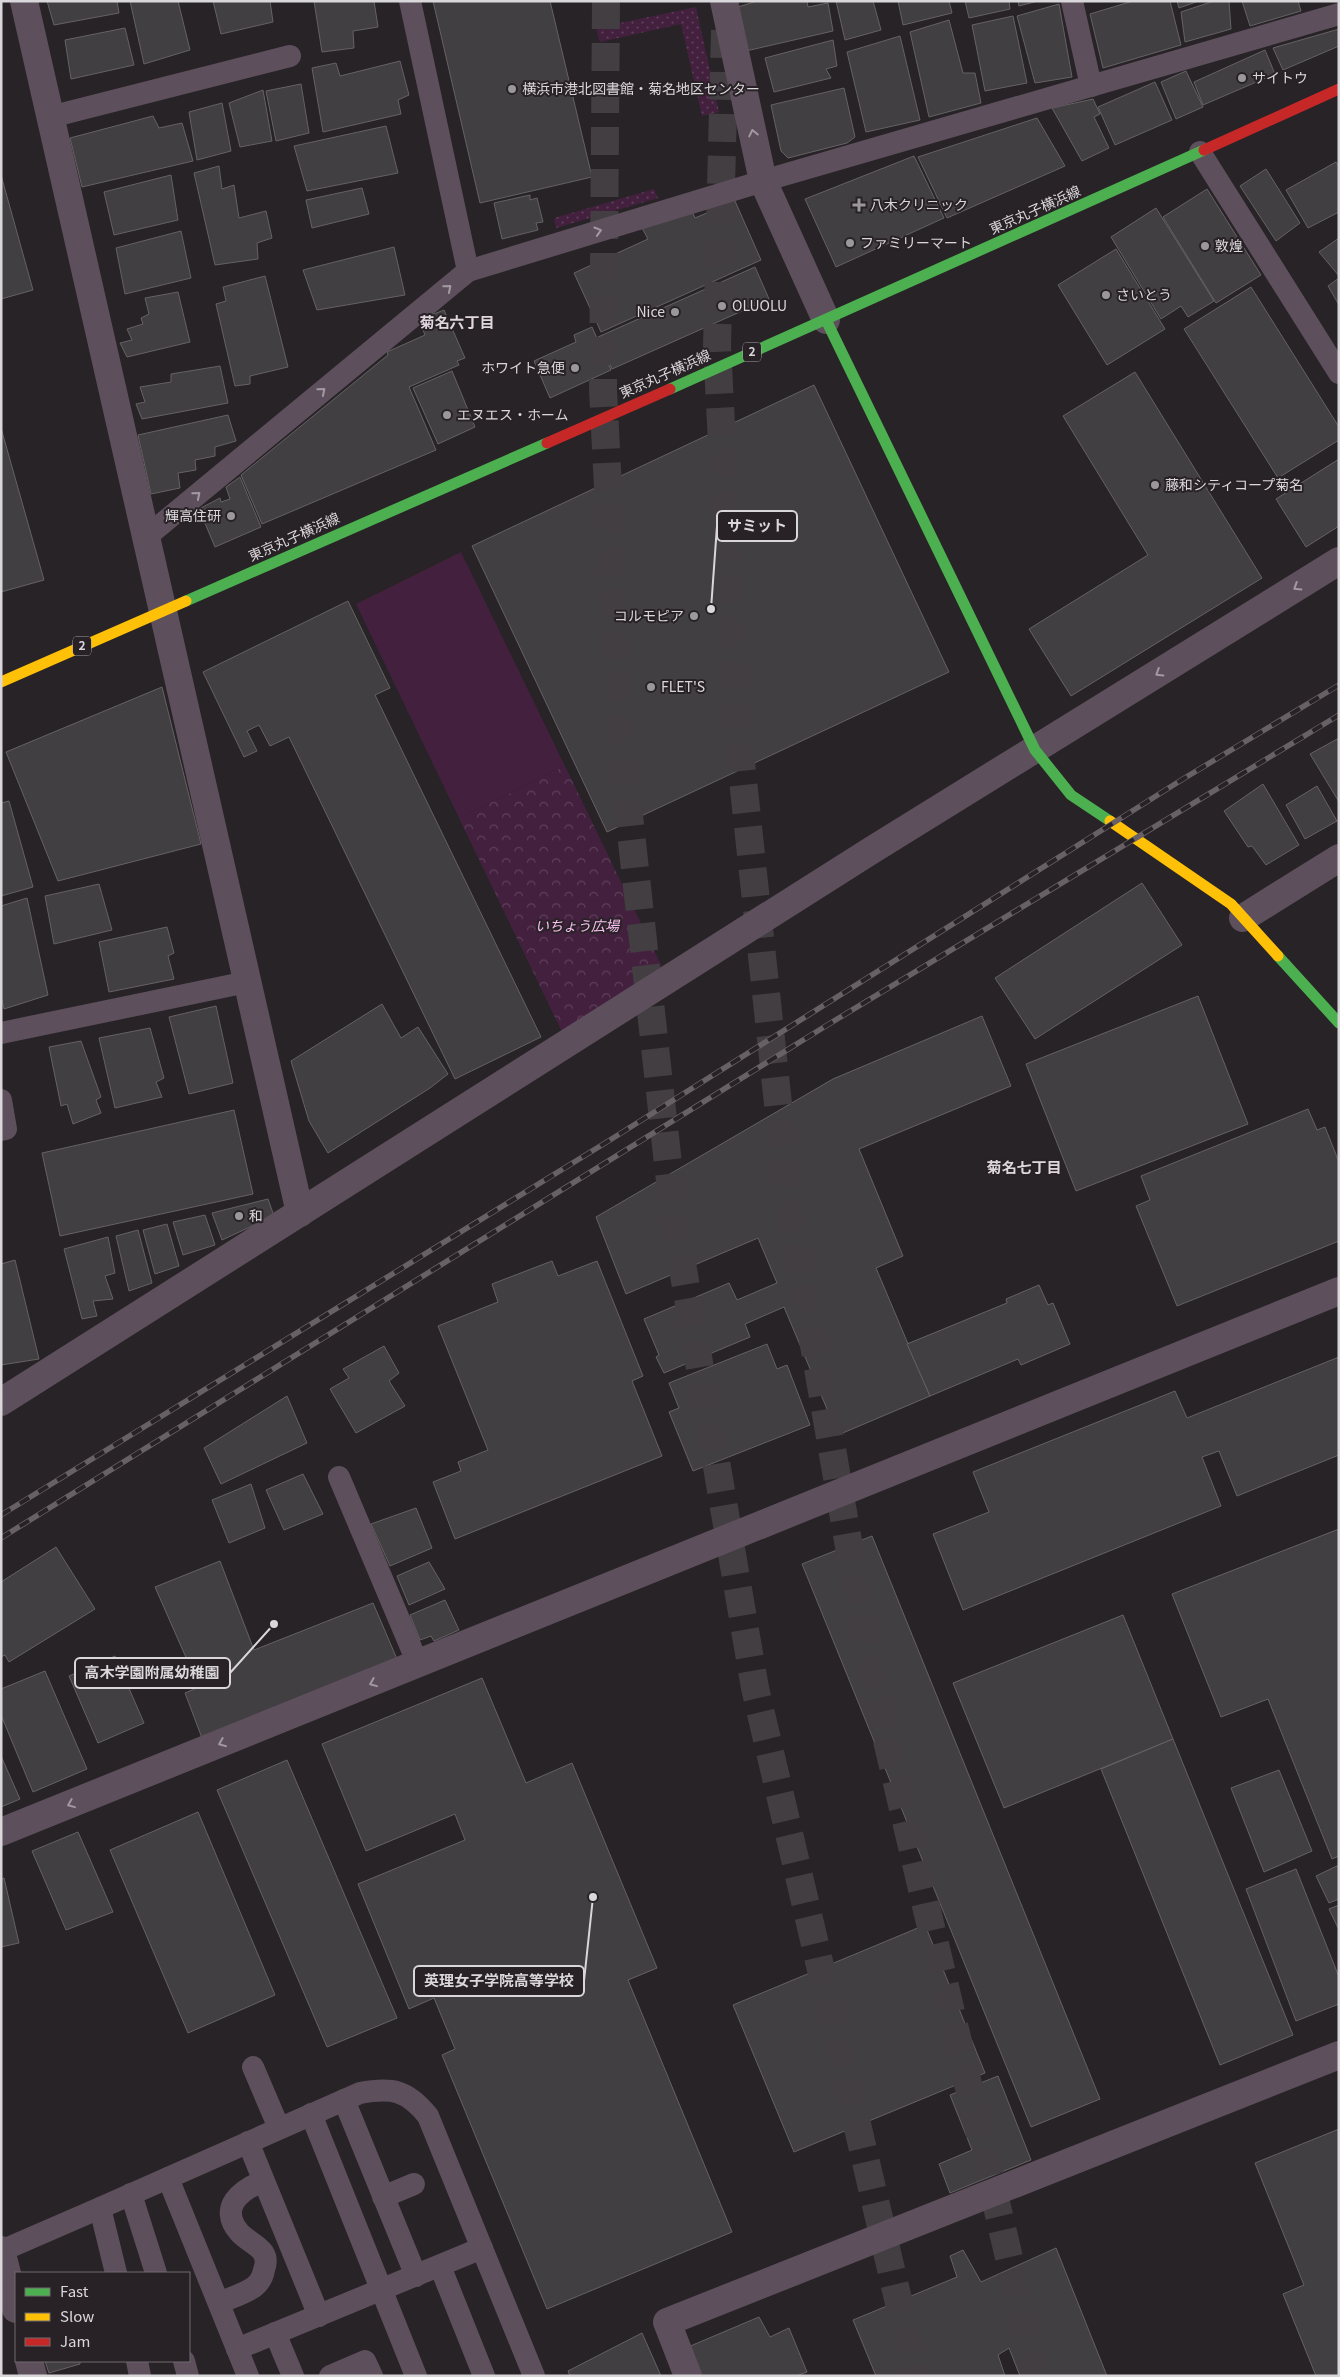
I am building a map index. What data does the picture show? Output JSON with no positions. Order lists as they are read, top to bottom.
{
  "streets": {
    "main road": ["東京丸子横浜線", "2"]
  },
  "districts": ["菊名六丁目", "菊名七丁目"],
  "parks": ["いちょう広場"],
  "places": {
    "other": [
      "サイトウ",
      "横浜市港北図書館・菊名地区センター",
      "ファミリーマート",
      "敦煌",
      "さいとう",
      "OLUOLU",
      "Nice",
      "ホワイト急便",
      "エヌエス・ホーム",
      "藤和シティコープ菊名",
      "輝高住研",
      "サミット",
      "コルモピア",
      "FLET'S",
      "和",
      "高木学園附属幼稚園",
      "英理女子学院高等学校"
    ],
    "health": ["八木クリニック"]
  },
  "legend": ["Fast", "Slow", "Jam"]
}
